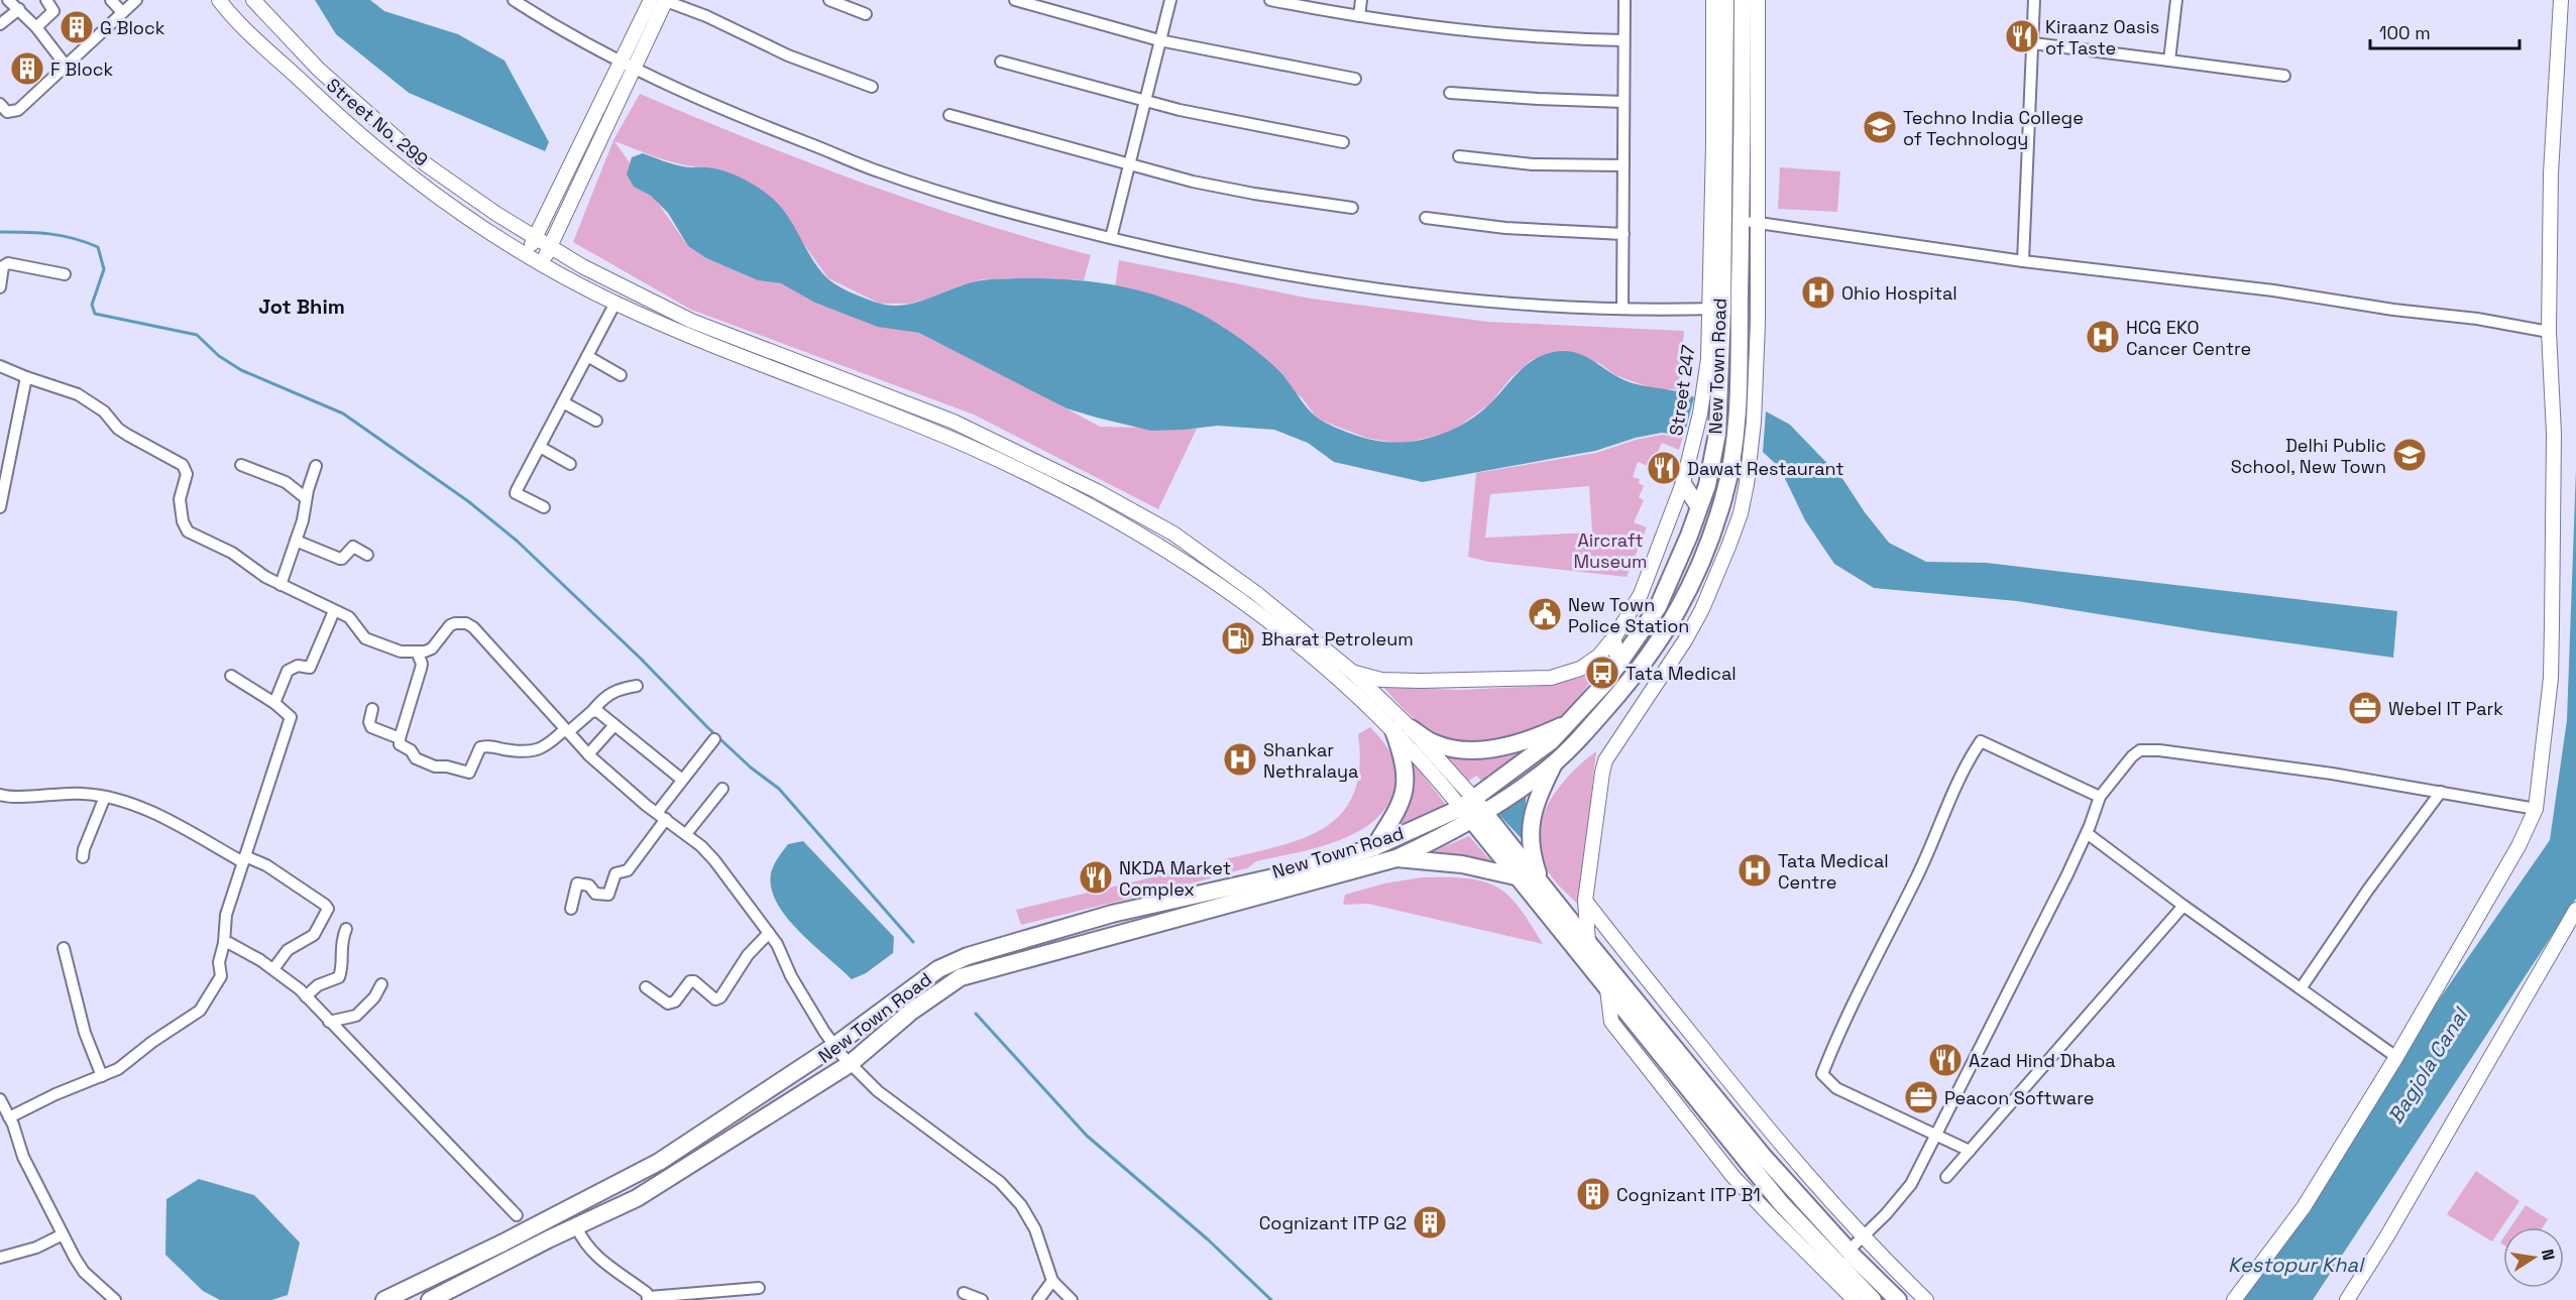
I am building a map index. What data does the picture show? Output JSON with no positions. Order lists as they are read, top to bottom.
{
  "streets": {
    "main road": ["New Town Road"],
    "street": ["Street No. 299", "Street 247"]
  },
  "crossings": [
    ["Street No. 299", "New Town Road"]
  ],
  "districts": ["Jot Bhim"],
  "water": ["Bagjola Canal", "Kestopur Khal"],
  "parks": ["Aircraft Museum"],
  "places": {
    "building": [
      "G Block",
      "F Block",
      "Cognizant ITP B1",
      "Cognizant ITP G2"
    ],
    "restaurant": [
      "Kiraanz Oasis of Taste",
      "Dawat Restaurant",
      "NKDA Market Complex",
      "Azad Hind Dhaba"
    ],
    "school or university": ["Techno India College of Technology", "Delhi Public School, New Town"],
    "hospital": [
      "Ohio Hospital",
      "HCG EKO Cancer Centre",
      "Shankar Nethralaya",
      "Tata Medical Centre"
    ],
    "public building": ["New Town Police Station"],
    "fuel station": ["Bharat Petroleum"],
    "bus stop": ["Tata Medical"],
    "office": ["Webel IT Park", "Peacon Software"]
  },
  "scale_bar": "100 m",
  "north": "right"
}
